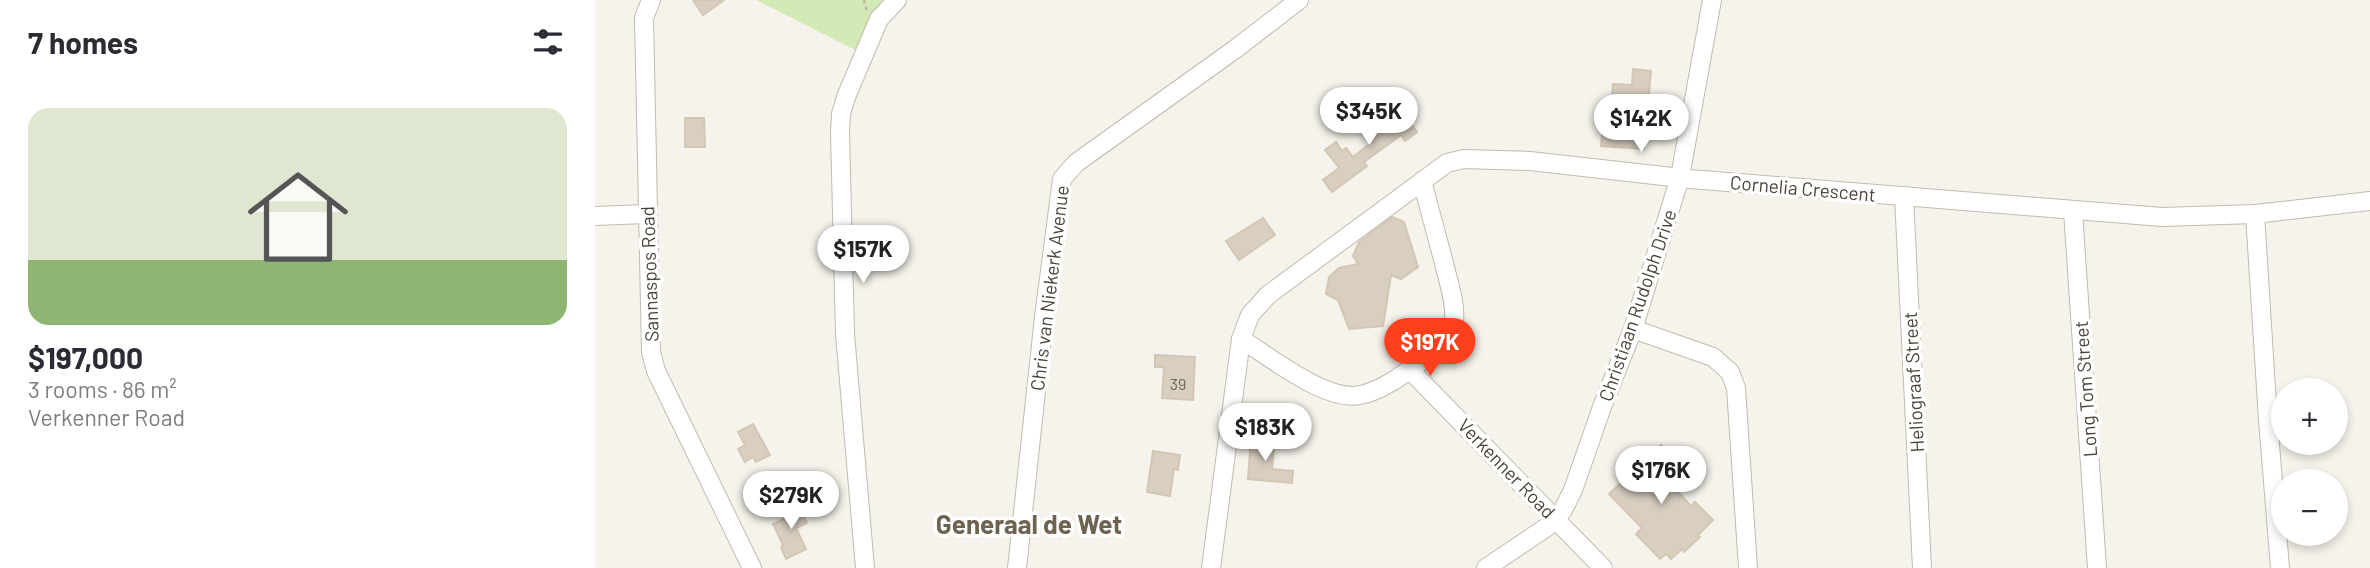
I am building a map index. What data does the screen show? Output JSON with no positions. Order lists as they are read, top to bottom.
{
  "streets": {
    "street": [
      "Cornelia Crescent",
      "Sannaspos Road",
      "Chris van Niekerk Avenue",
      "Christiaan Rudolph Drive",
      "Heliograaf Street",
      "Long Tom Street",
      "Verkenner Road"
    ]
  },
  "crossings": [
    ["Cornelia Crescent", "Christiaan Rudolph Drive"],
    ["Cornelia Crescent", "Heliograaf Street"],
    ["Cornelia Crescent", "Long Tom Street"],
    ["Christiaan Rudolph Drive", "Verkenner Road"]
  ],
  "districts": ["Generaal de Wet"],
  "house_numbers": ["39"],
  "page": {
    "heading": "7 homes",
    "list": [
      {
        "name": "$197,000",
        "note": "3 rooms · 86 m² · Verkenner Road"
      }
    ],
    "price": [
      "$345K",
      "$142K",
      "$157K",
      "$197K",
      "$183K",
      "$176K",
      "$279K"
    ],
    "map_buttons": ["+", "−"]
  }
}
